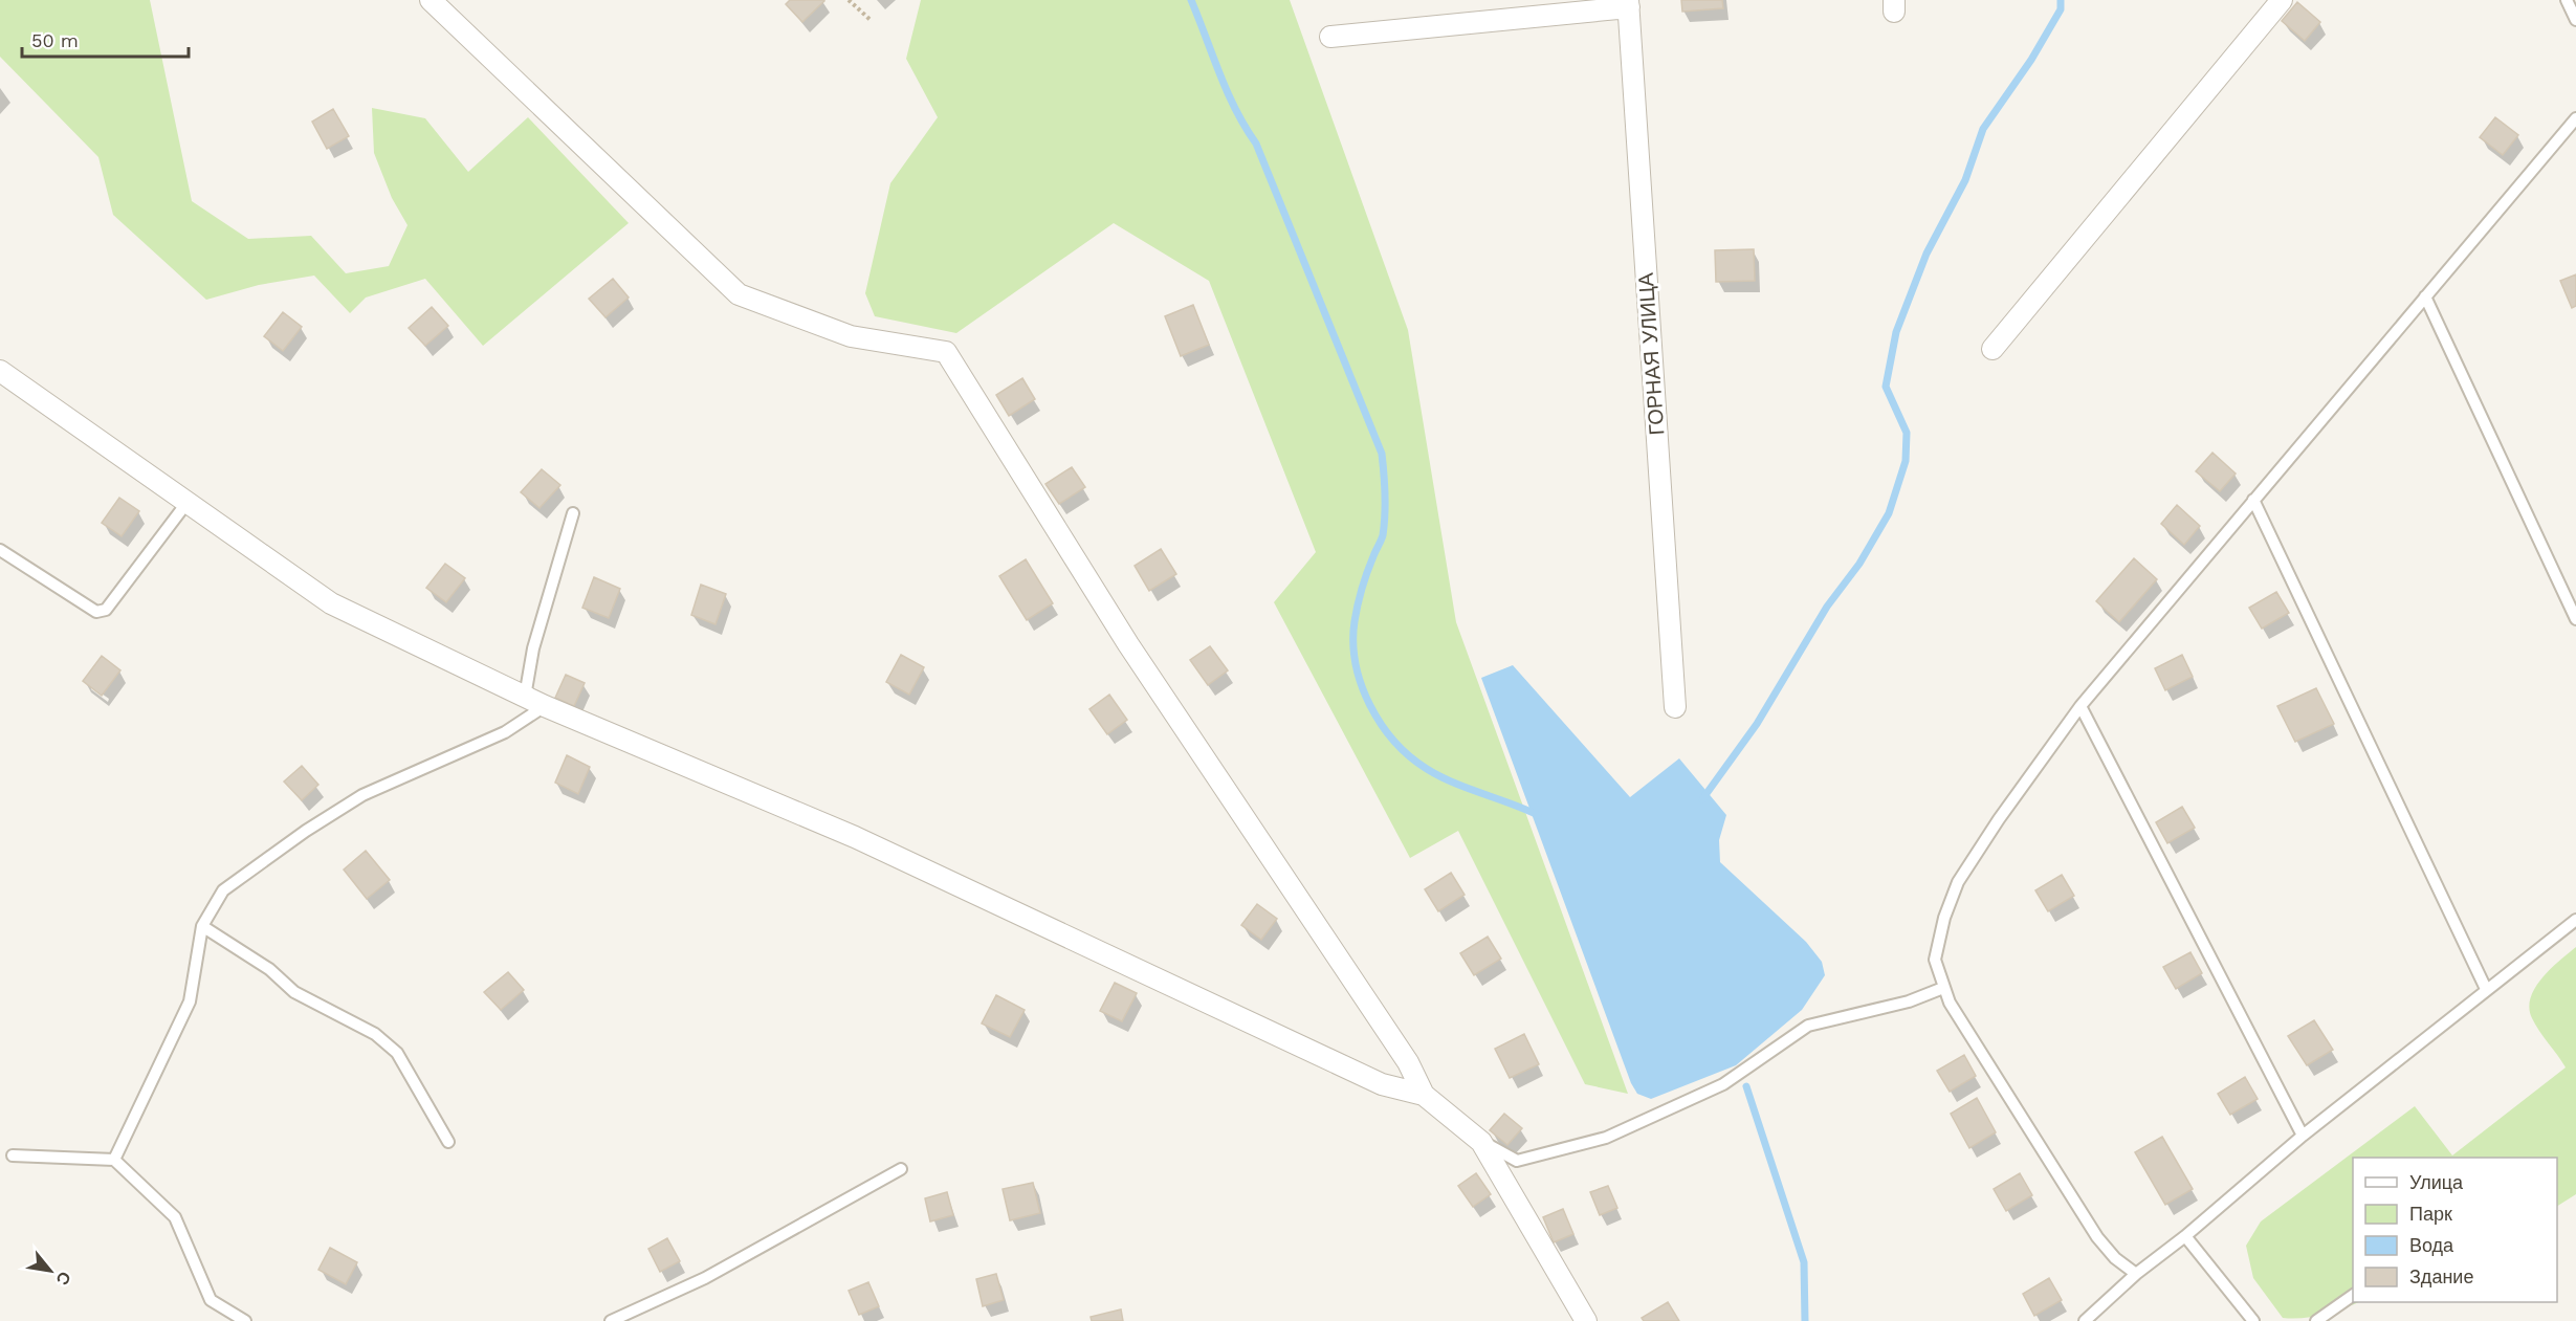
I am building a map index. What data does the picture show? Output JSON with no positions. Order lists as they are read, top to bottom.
{
  "streets": {
    "street": ["ГОРНАЯ УЛИЦА"]
  },
  "legend": [
    "Улица",
    "Парк",
    "Вода",
    "Здание"
  ],
  "scale_bar": "50 m",
  "north": "bottom right"
}
